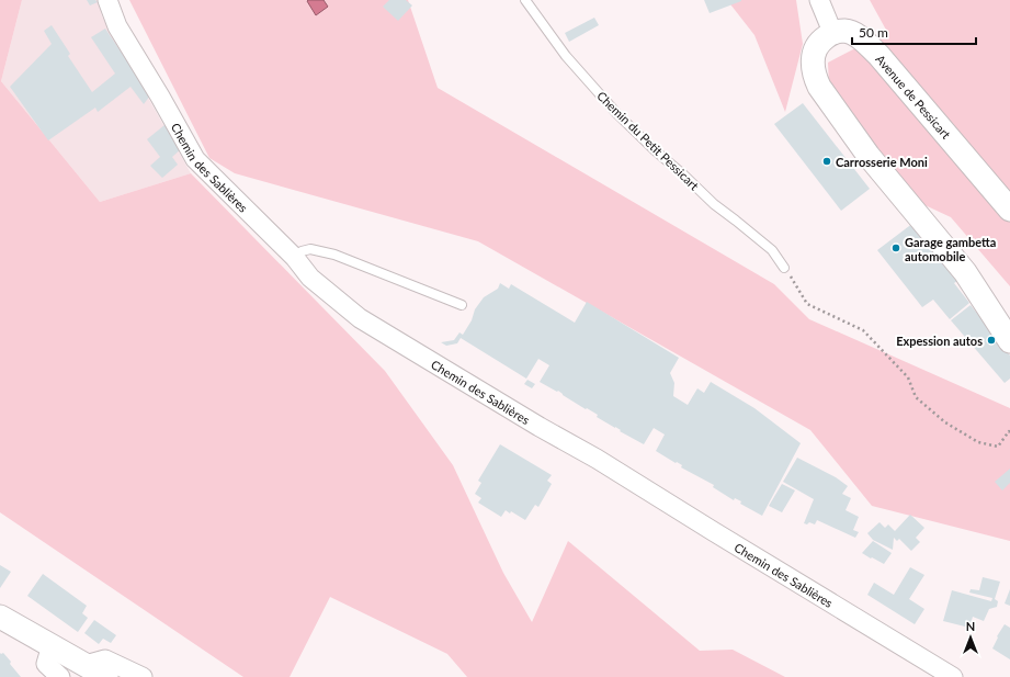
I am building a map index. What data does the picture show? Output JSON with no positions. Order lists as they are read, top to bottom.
{
  "streets": {
    "street": ["Avenue de Pessicart", "Chemin des Sablières"],
    "lane": ["Chemin du Petit Pessicart"]
  },
  "places": ["Carrosserie Moni", "Garage gambetta automobile", "Expession autos"],
  "scale_bar": "50 m",
  "north": "top"
}
